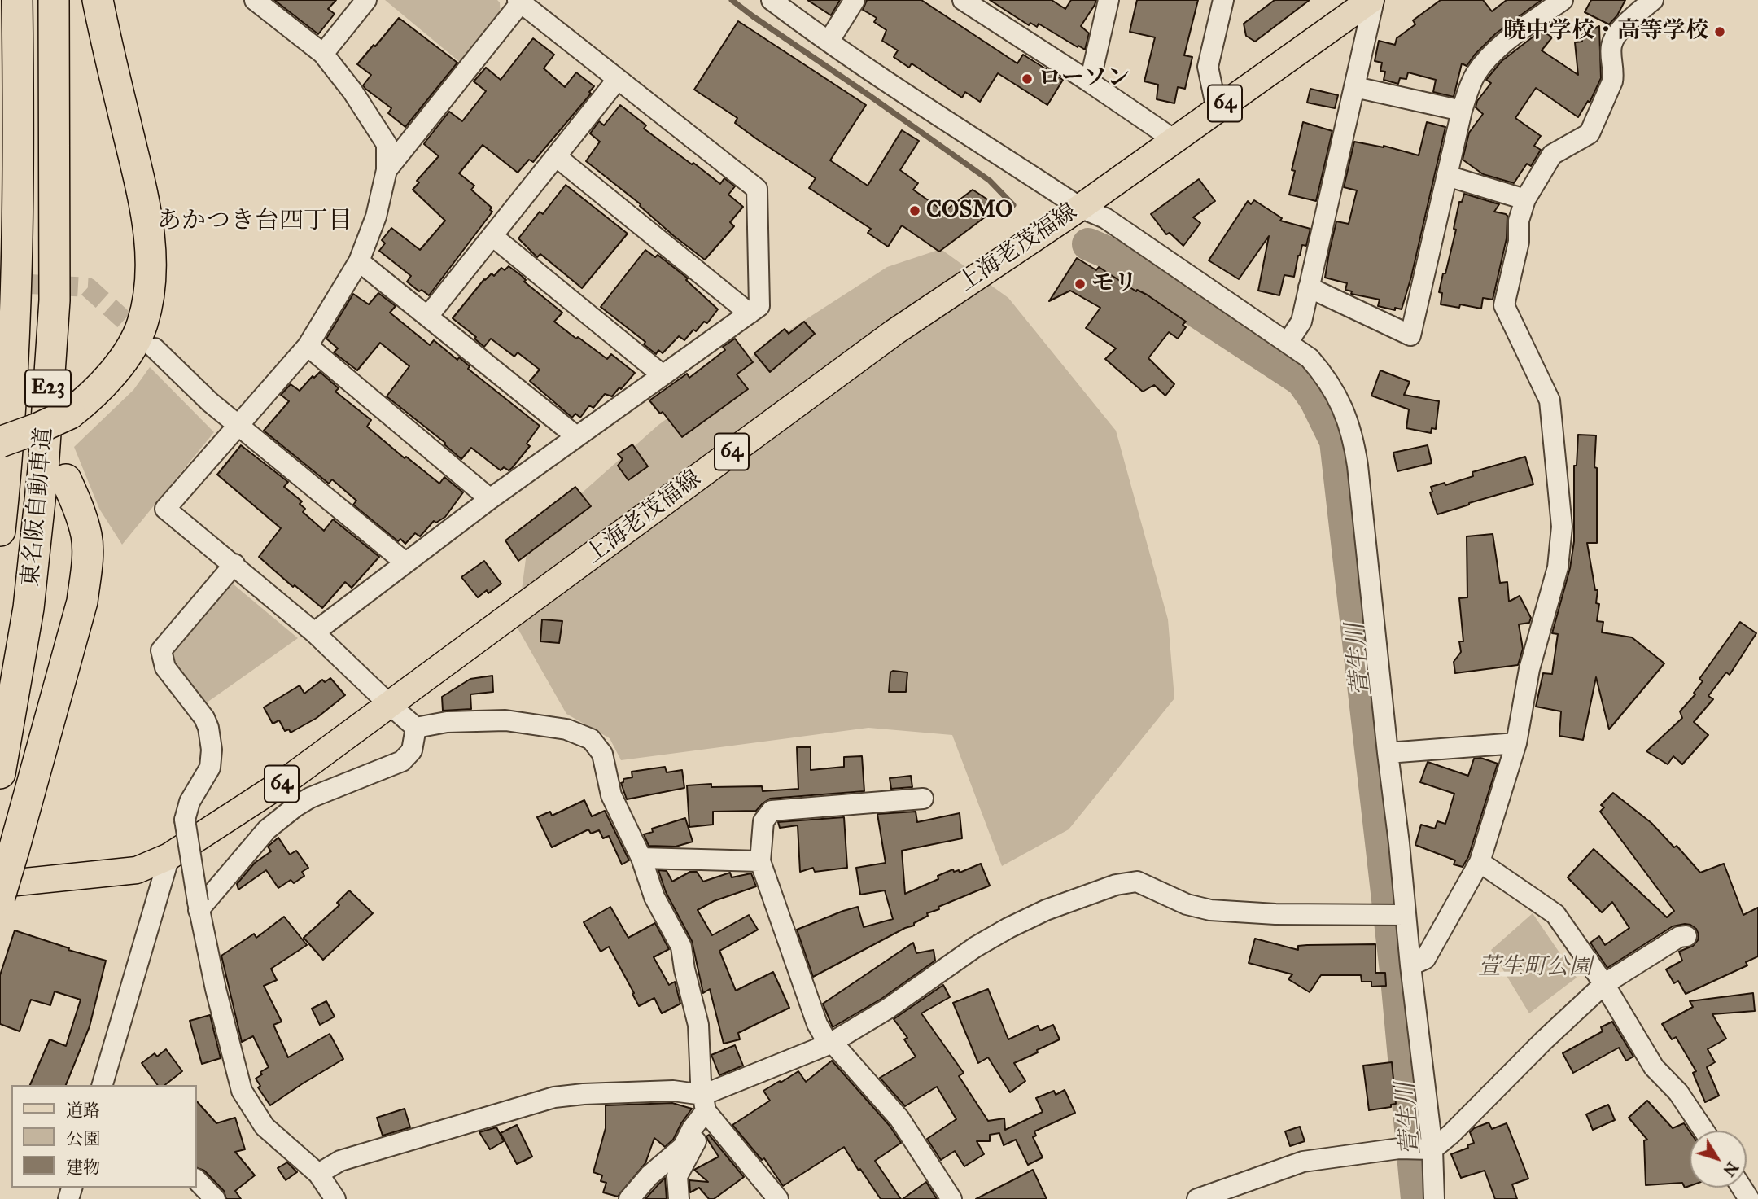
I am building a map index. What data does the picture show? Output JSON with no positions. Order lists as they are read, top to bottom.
{
  "streets": {
    "highway": ["E23", "東名阪自動車道"],
    "main road": ["64", "上海老茂福線"]
  },
  "districts": ["あかつき台四丁目"],
  "water": ["萱生川"],
  "parks": ["萱生町公園"],
  "places": [
    "暁中学校・高等学校",
    "ローソン",
    "COSMO",
    "モリ"
  ],
  "legend": ["道路", "公園", "建物"],
  "north": "bottom right"
}
